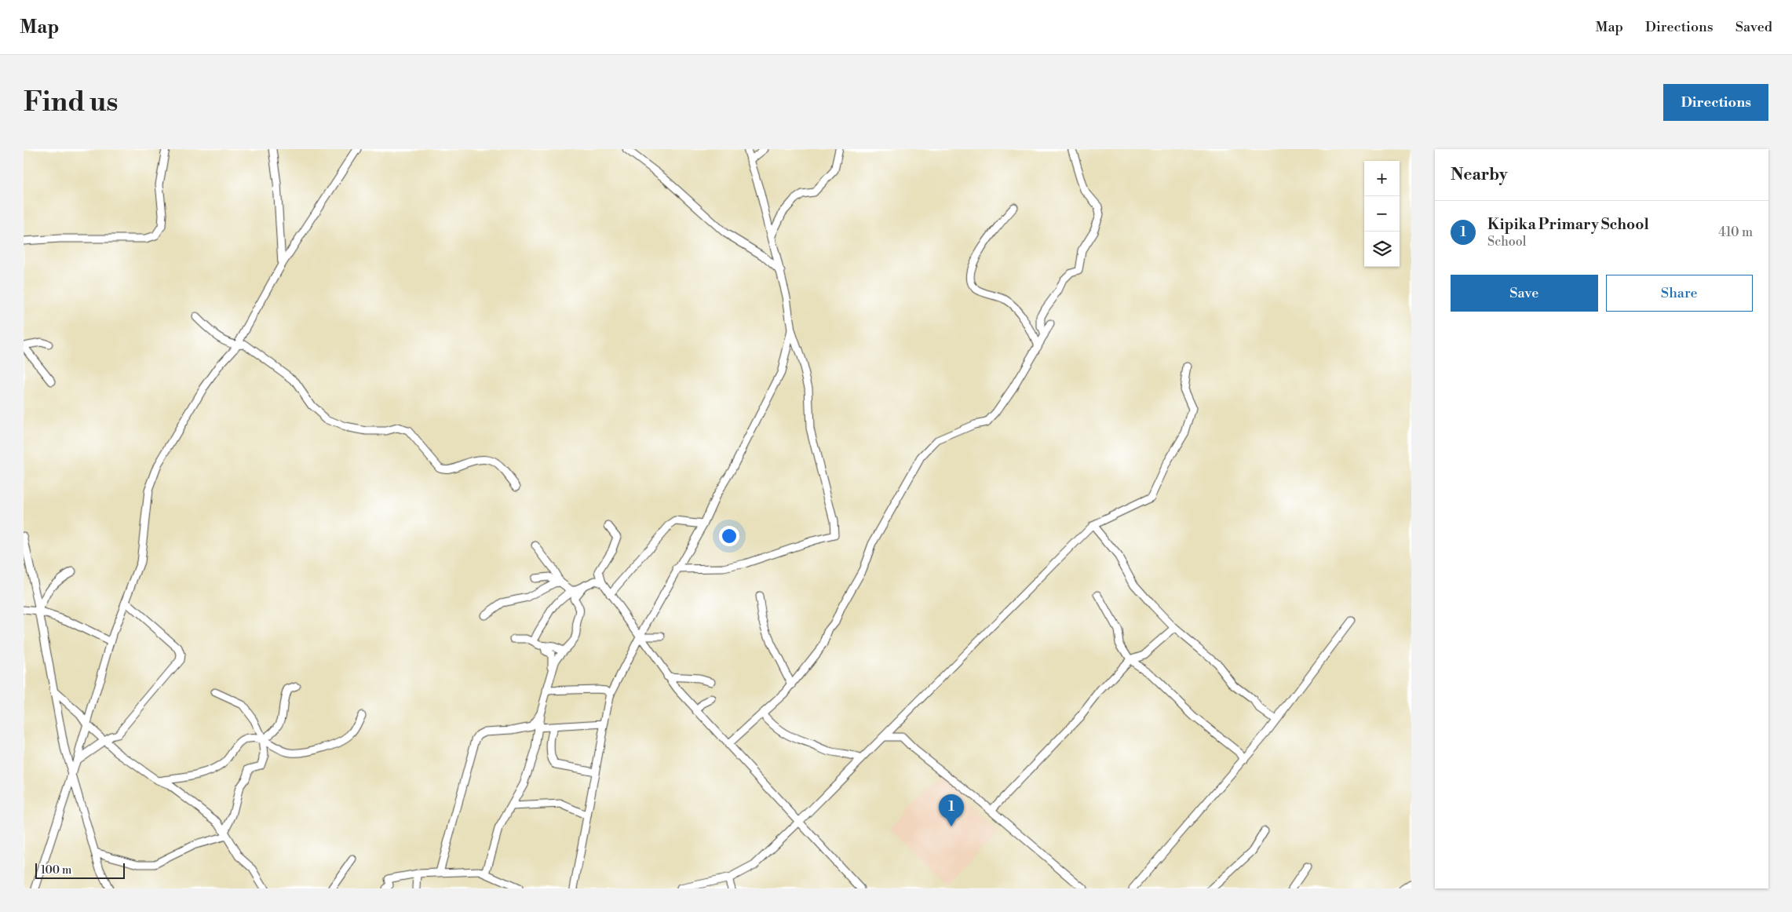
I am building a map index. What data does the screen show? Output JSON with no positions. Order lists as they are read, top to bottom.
{
  "scale_bar": "100 m",
  "page": {
    "header": "Map",
    "nav": ["Map", "Directions", "Saved"],
    "buttons": [
      "Directions",
      ["Save", "Share"]
    ],
    "title": "Find us",
    "heading": "Nearby",
    "map_buttons": ["+", "−"],
    "list": [
      {
        "mark": "1",
        "name": "Kipika Primary School",
        "note": "School",
        "value": "410 m"
      }
    ],
    "pins": "1",
    "scale": "100 m"
  }
}
